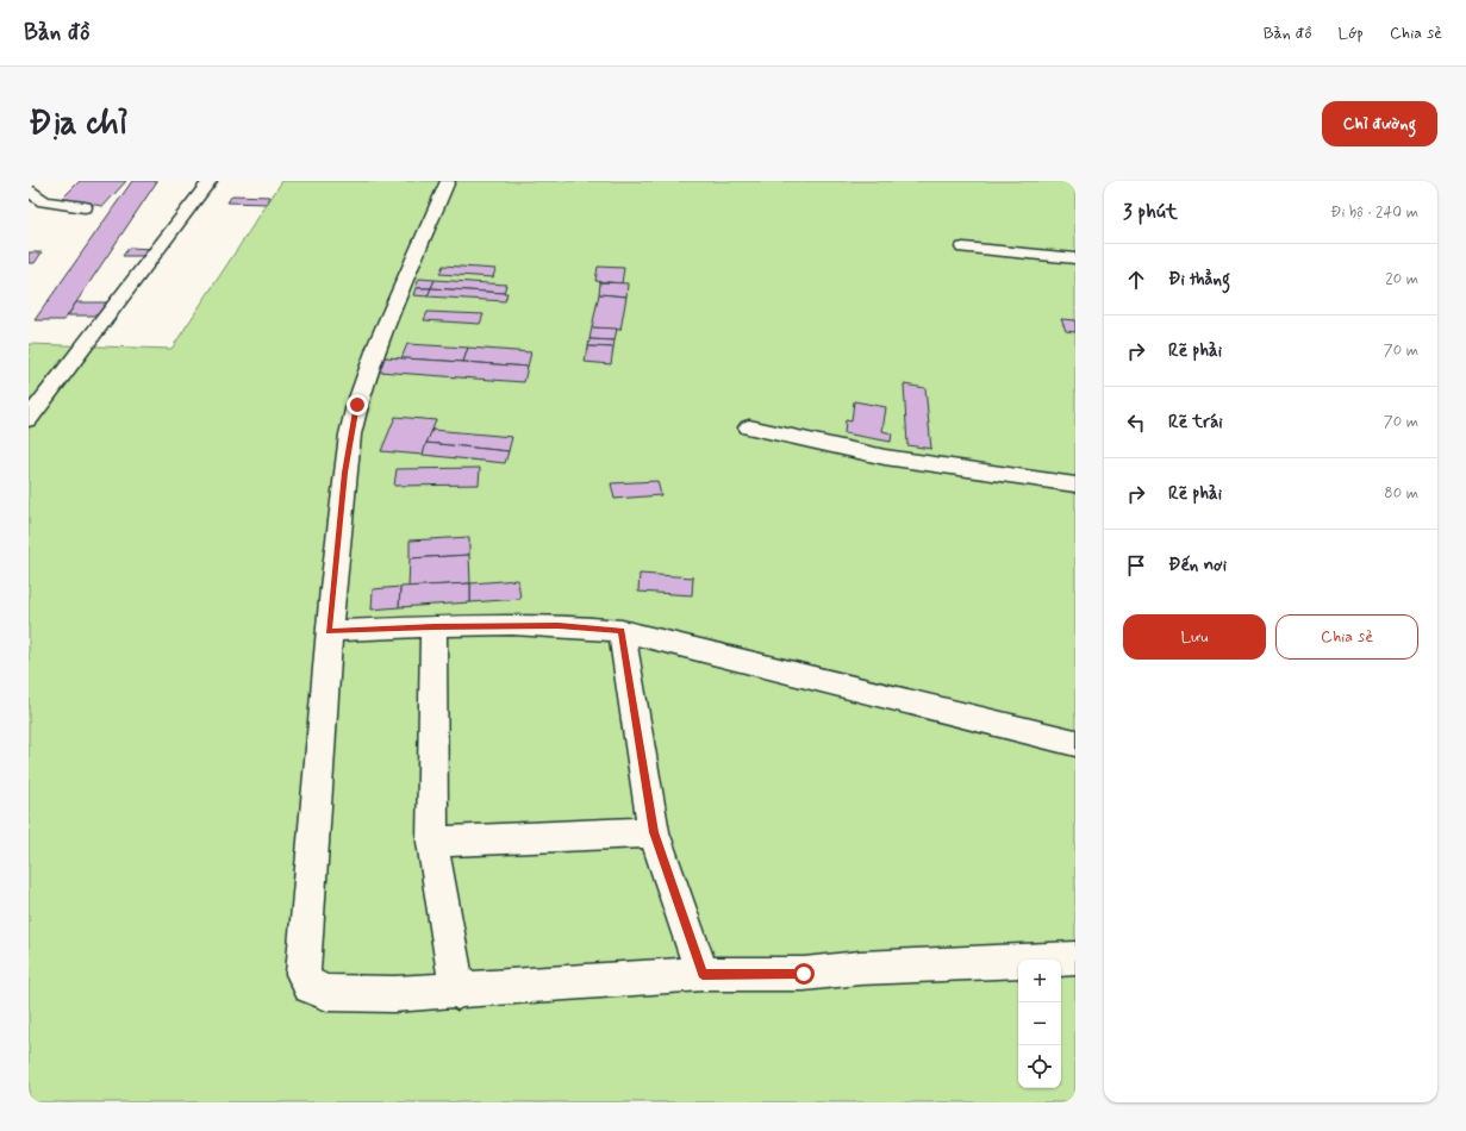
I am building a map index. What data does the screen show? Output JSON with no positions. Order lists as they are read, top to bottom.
{
  "page": {
    "header": "Bản đồ",
    "nav": ["Bản đồ", "Lớp", "Chia sẻ"],
    "buttons": [
      "Chỉ đường",
      ["Lưu", "Chia sẻ"]
    ],
    "title": "Địa chỉ",
    "heading": ["3 phút", "Đi bộ · 240 m"],
    "list": [
      ["Đi thẳng", "20 m"],
      ["Rẽ phải", "70 m"],
      ["Rẽ trái", "70 m"],
      ["Rẽ phải", "80 m"],
      "Đến nơi"
    ],
    "map_buttons": ["+", "−"]
  }
}
